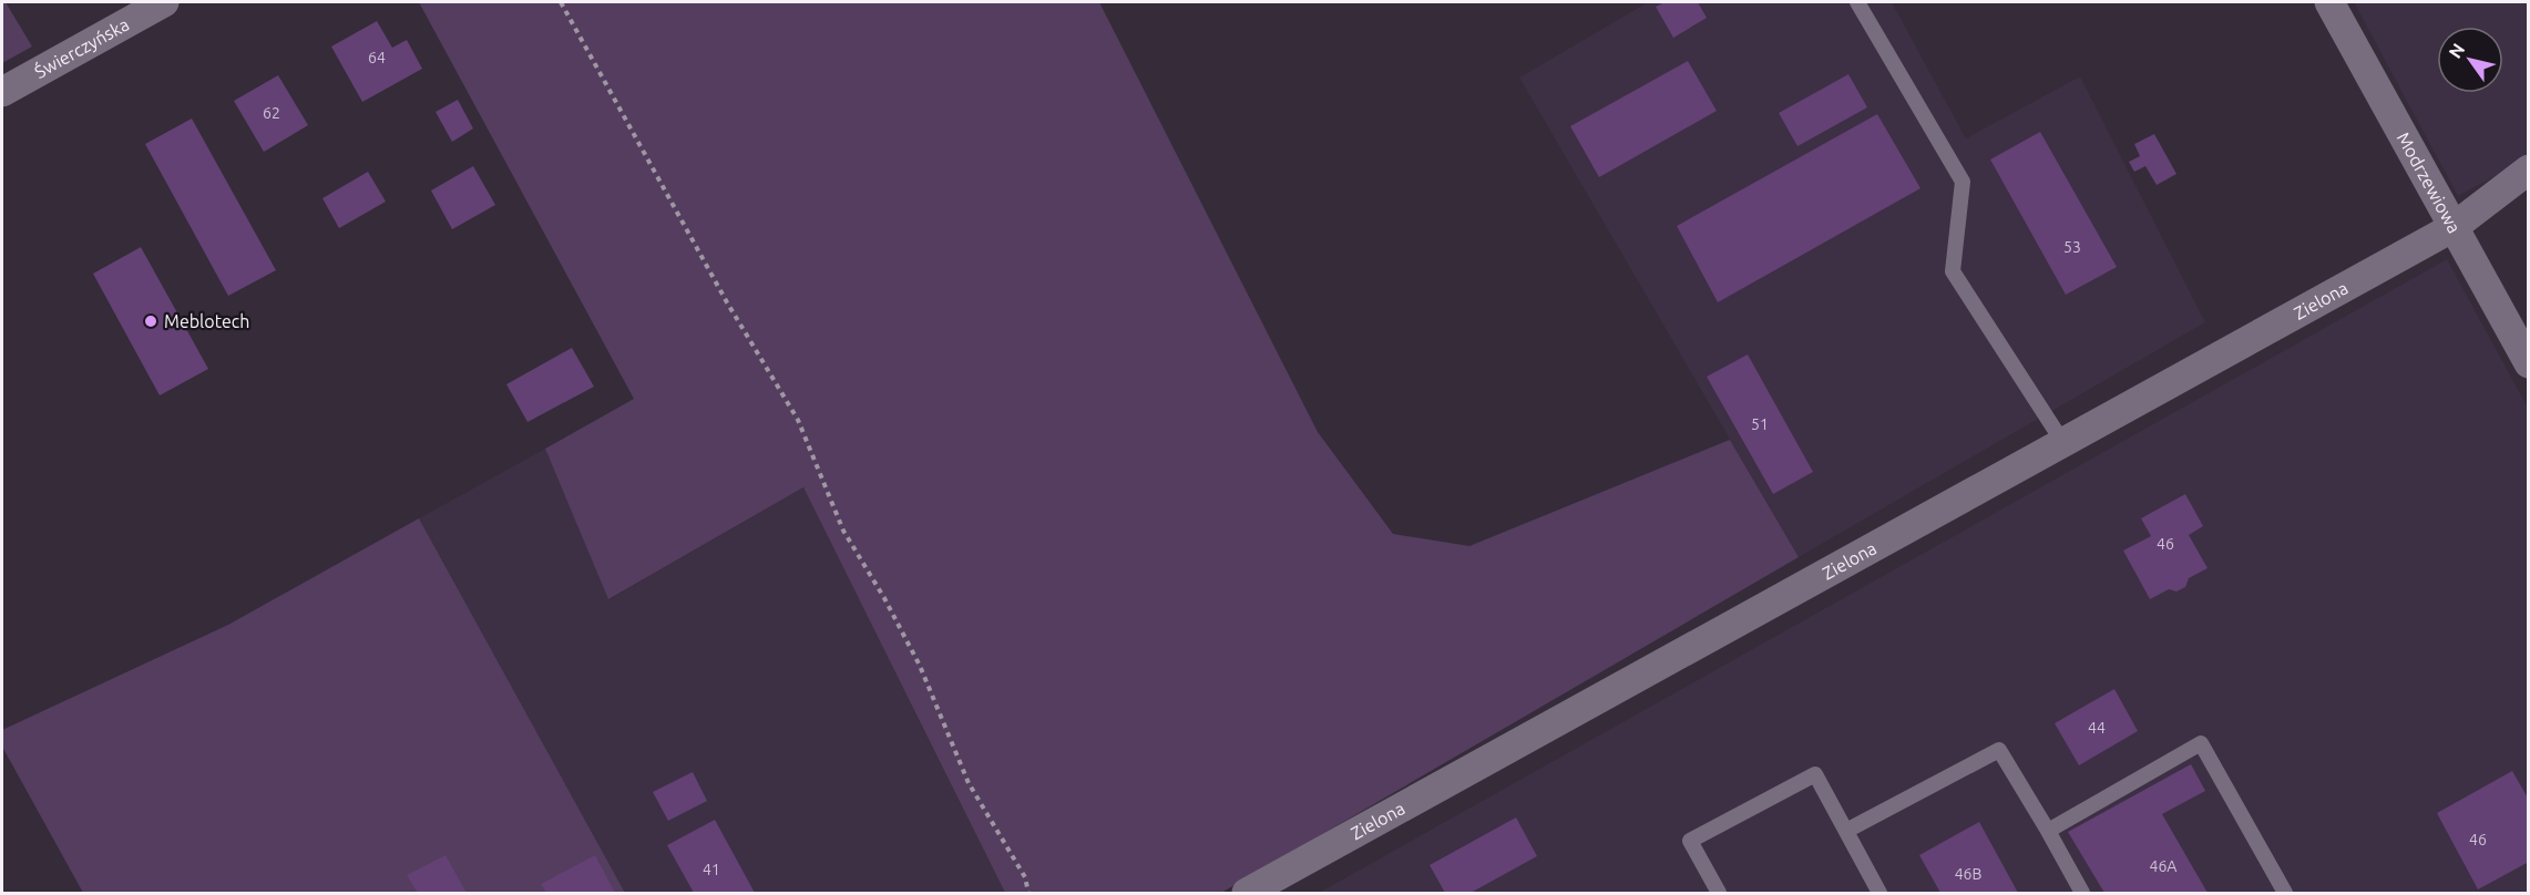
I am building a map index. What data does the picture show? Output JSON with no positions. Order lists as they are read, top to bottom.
{
  "streets": {
    "street": ["Świerczyńska", "Modrzewiowa", "Zielona"]
  },
  "crossings": [
    ["Modrzewiowa", "Zielona"]
  ],
  "places": ["Meblotech"],
  "house_numbers": [
    "64",
    "62",
    "53",
    "51",
    "46",
    "44",
    "46",
    "46A",
    "41",
    "46B"
  ],
  "north": "top left"
}
